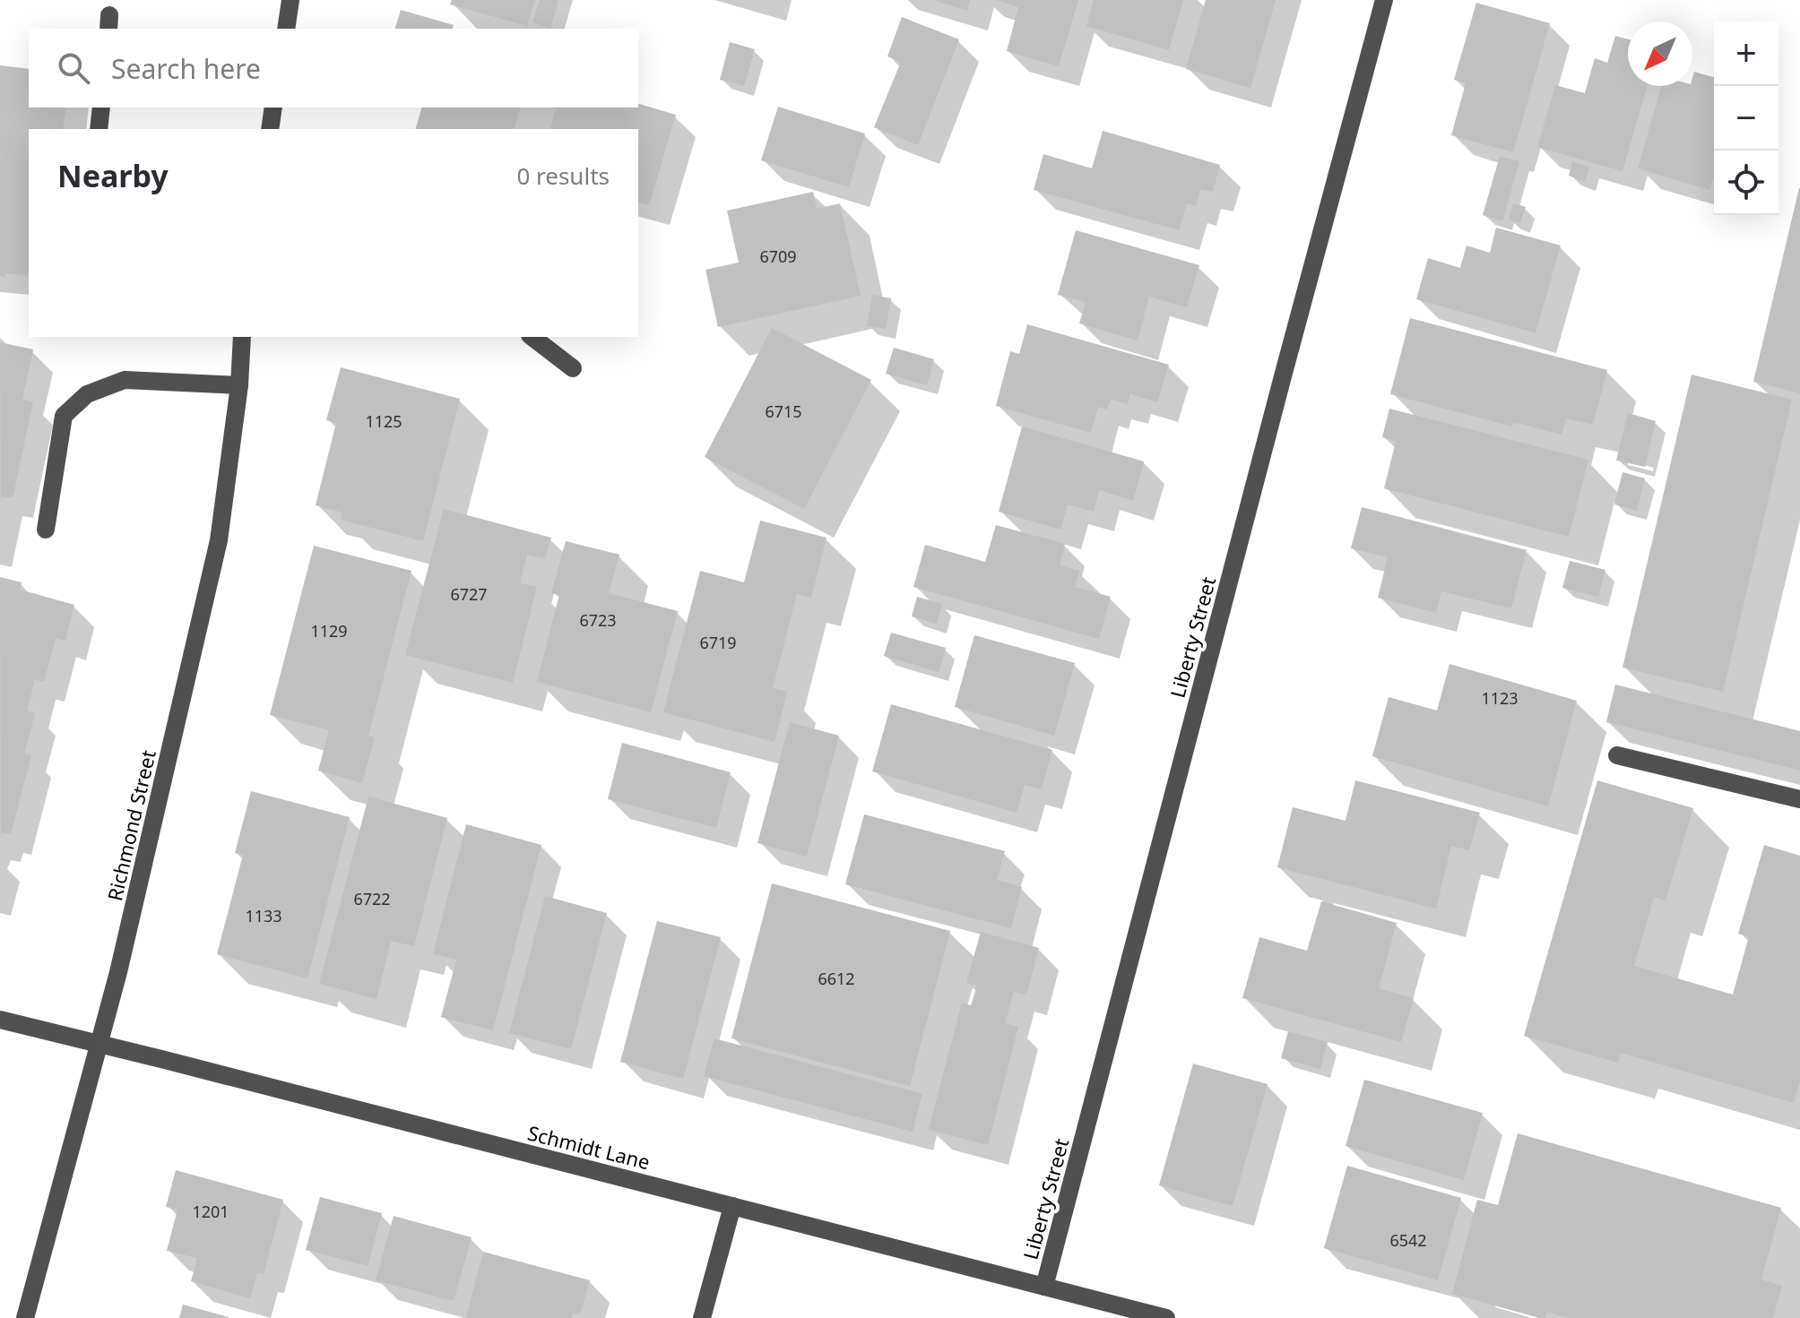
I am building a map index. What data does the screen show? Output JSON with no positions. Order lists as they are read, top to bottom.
{
  "streets": {
    "street": ["Liberty Street", "Richmond Street", "Schmidt Lane"]
  },
  "crossings": [
    ["Liberty Street", "Schmidt Lane"],
    ["Richmond Street", "Schmidt Lane"]
  ],
  "house_numbers": [
    "6709",
    "6715",
    "1125",
    "6727",
    "6723",
    "1129",
    "6719",
    "1123",
    "6722",
    "1133",
    "6612",
    "1201",
    "6542"
  ],
  "north": "bottom left",
  "page": {
    "map_buttons": ["+", "−"],
    "search": "Search here",
    "heading": ["Nearby", "0 results"]
  }
}
